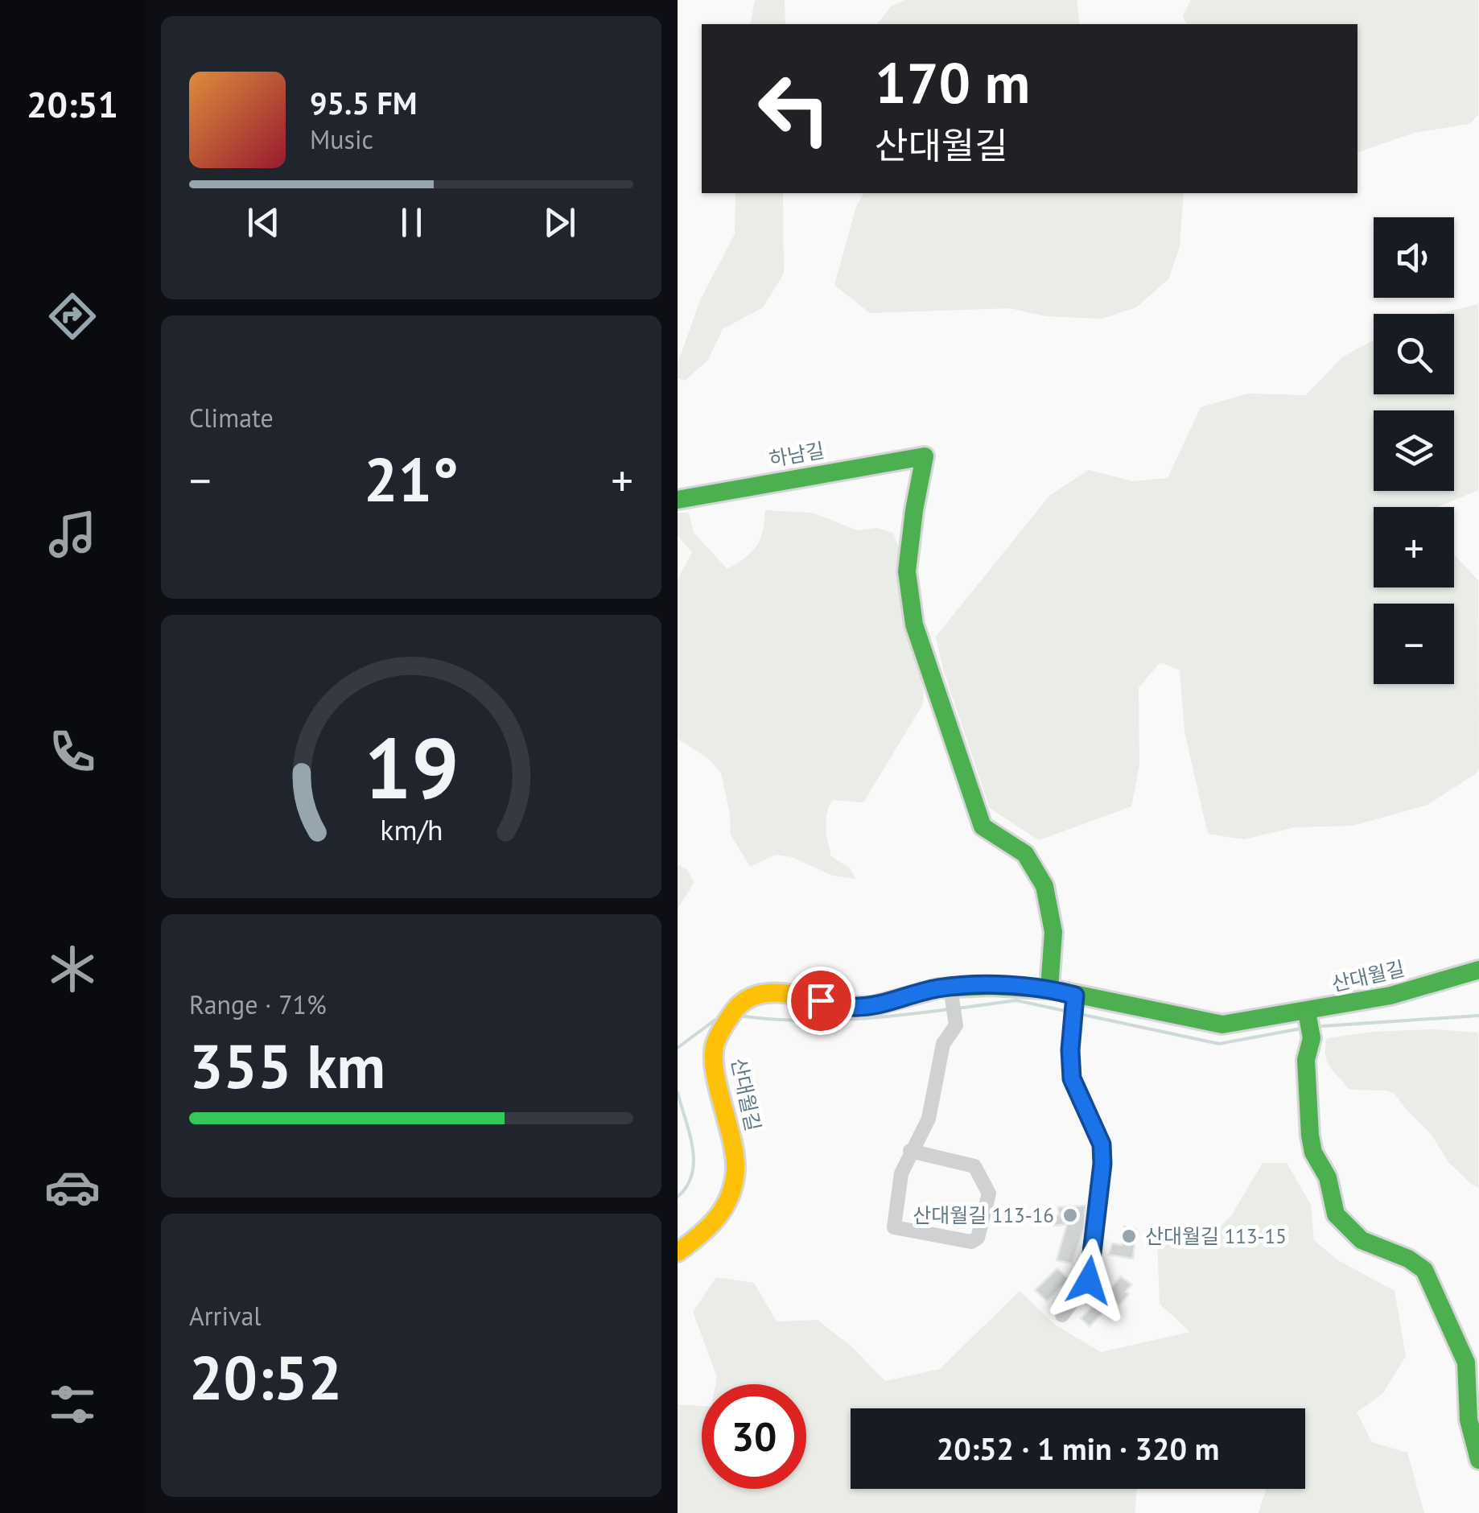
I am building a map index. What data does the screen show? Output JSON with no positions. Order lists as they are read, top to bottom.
{
  "streets": {
    "street": ["하남길", "산대월길"]
  },
  "crossings": [
    ["하남길", "산대월길"]
  ],
  "places": ["산대월길 113-16", "산대월길 113-15"],
  "page": {
    "tabs": "20:51",
    "turn": ["170 m", "산대월길"],
    "song": ["95.5 FM", "Music"],
    "map_buttons": ["+", "−"],
    "tile": [
      "Climate",
      ["Range · 71%", "355 km"],
      ["Arrival", "20:52"]
    ],
    "heat": ["−", "21°", "+"],
    "limit": "30",
    "trip": "20:52 · 1 min · 320 m",
    "gauge": ["19", "km/h"]
  }
}
